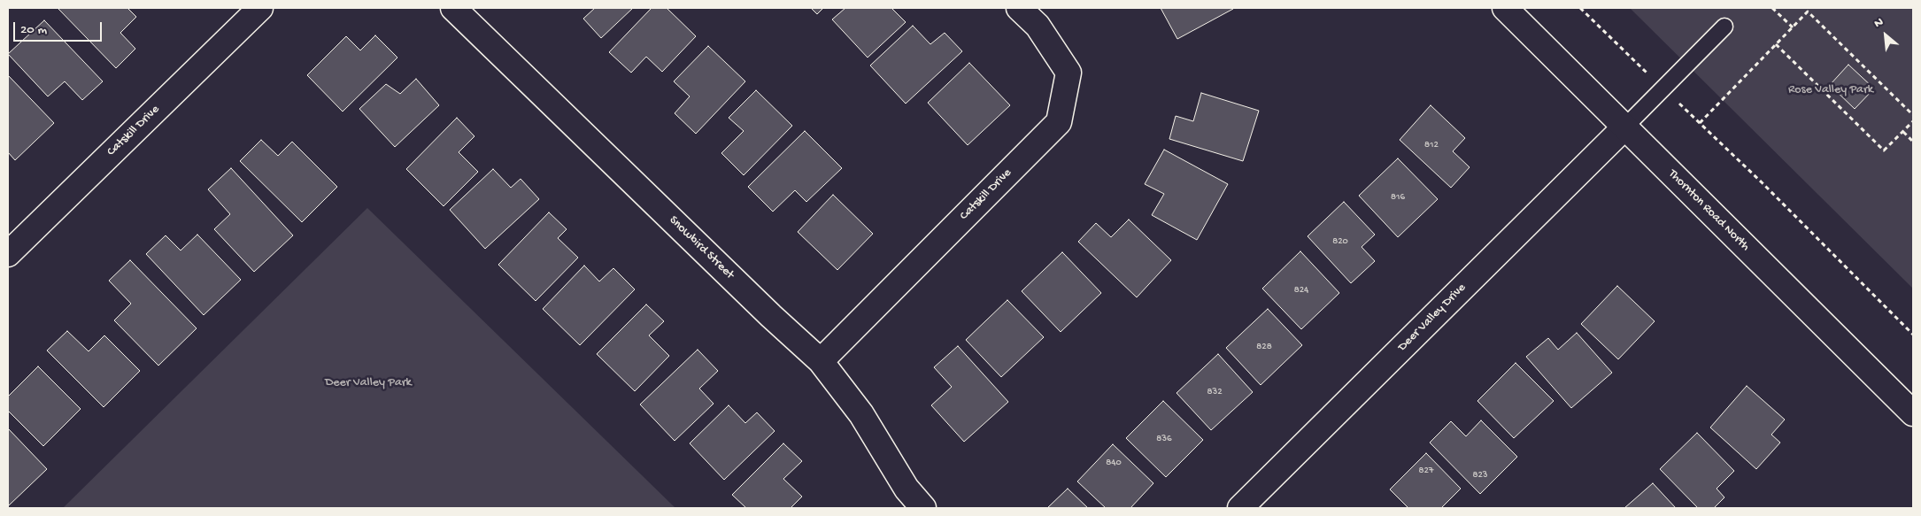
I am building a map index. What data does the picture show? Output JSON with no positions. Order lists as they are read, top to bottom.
{
  "streets": {
    "street": [
      "Catskill Drive",
      "Thornton Road North",
      "Snowbird Street",
      "Deer Valley Drive"
    ]
  },
  "crossings": [
    ["Catskill Drive", "Snowbird Street"],
    ["Thornton Road North", "Deer Valley Drive"]
  ],
  "parks": ["Rose Valley Park", "Deer Valley Park"],
  "house_numbers": [
    "812",
    "816",
    "820",
    "824",
    "828",
    "832",
    "836",
    "840",
    "827",
    "823"
  ],
  "scale_bar": "20 m",
  "north": "top left"
}
